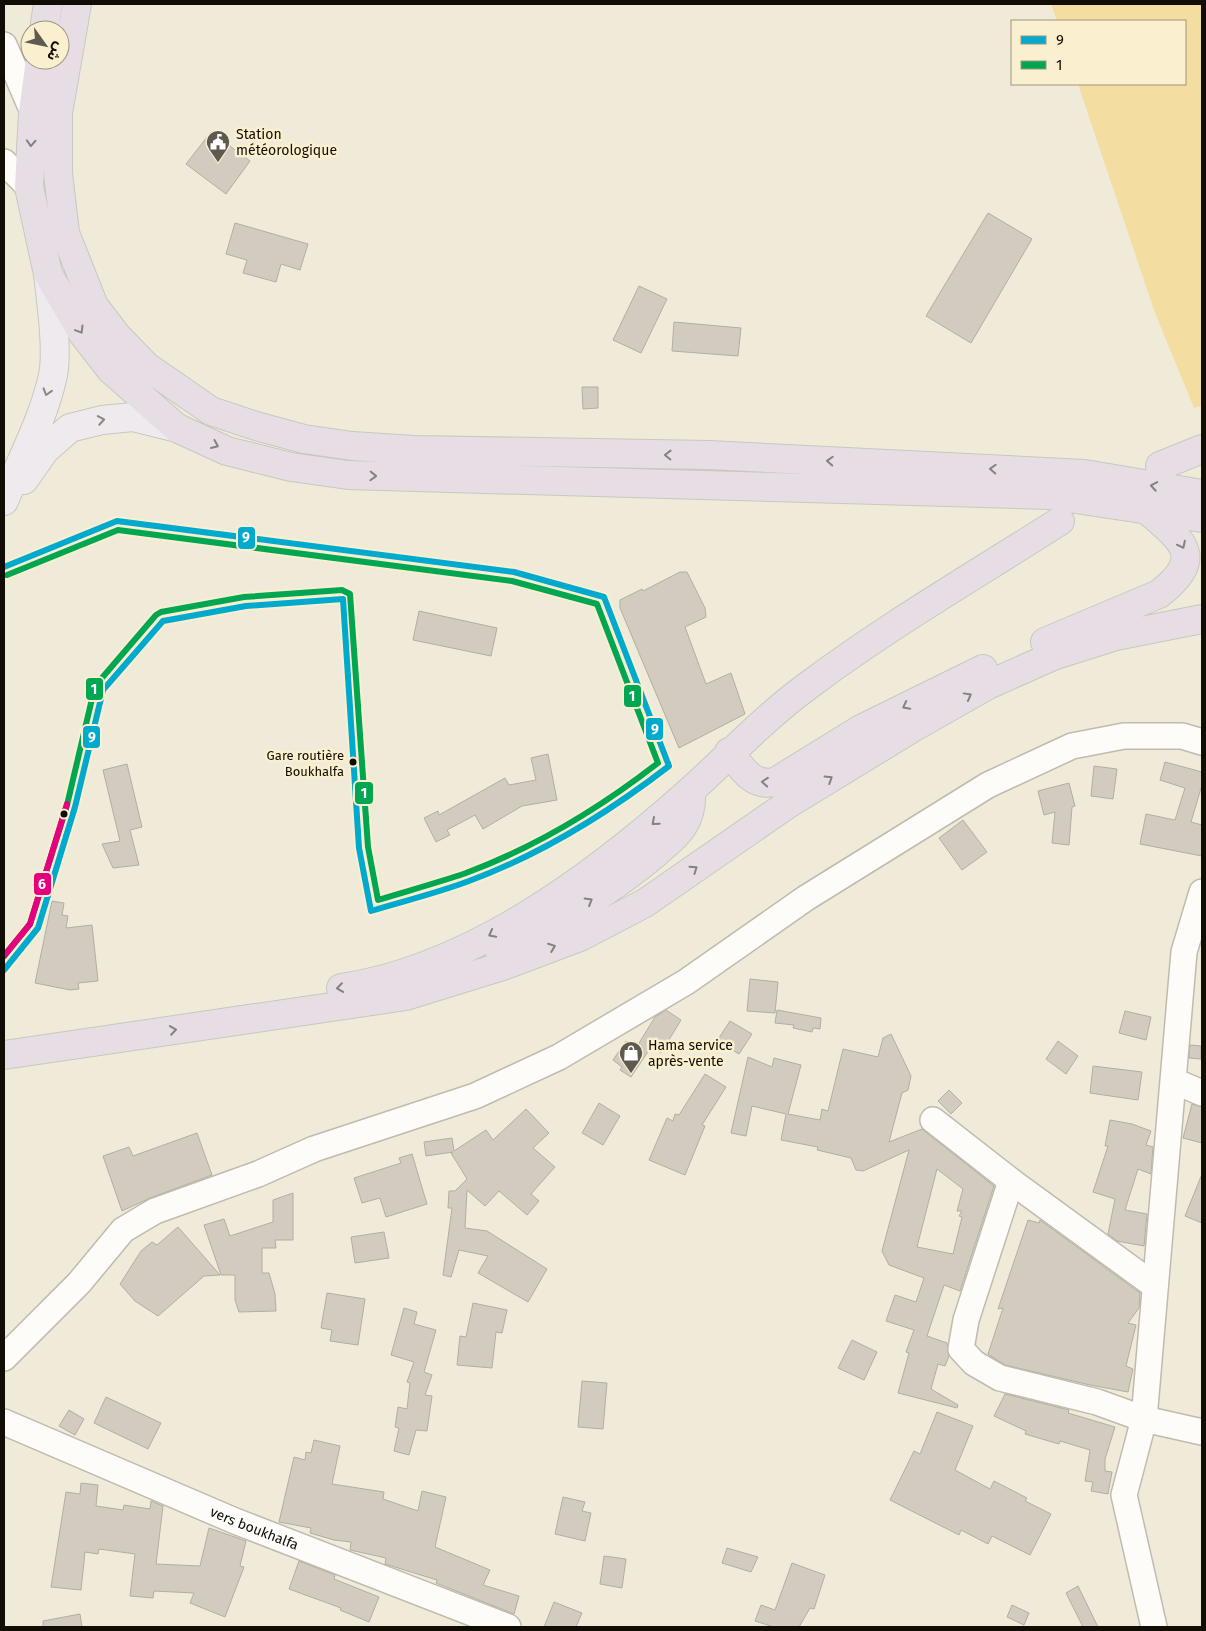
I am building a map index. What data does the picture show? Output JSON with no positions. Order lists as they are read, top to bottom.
{
  "streets": {
    "street": ["vers boukhalfa"]
  },
  "places": {
    "public building": ["Station météorologique"],
    "other": ["Gare routière Boukhalfa"],
    "shop": ["Hama service après-vente"]
  },
  "lines": ["transit line 9", "transit line 1", "transit line 6"],
  "legend": ["9", "1"],
  "north": "bottom right"
}
